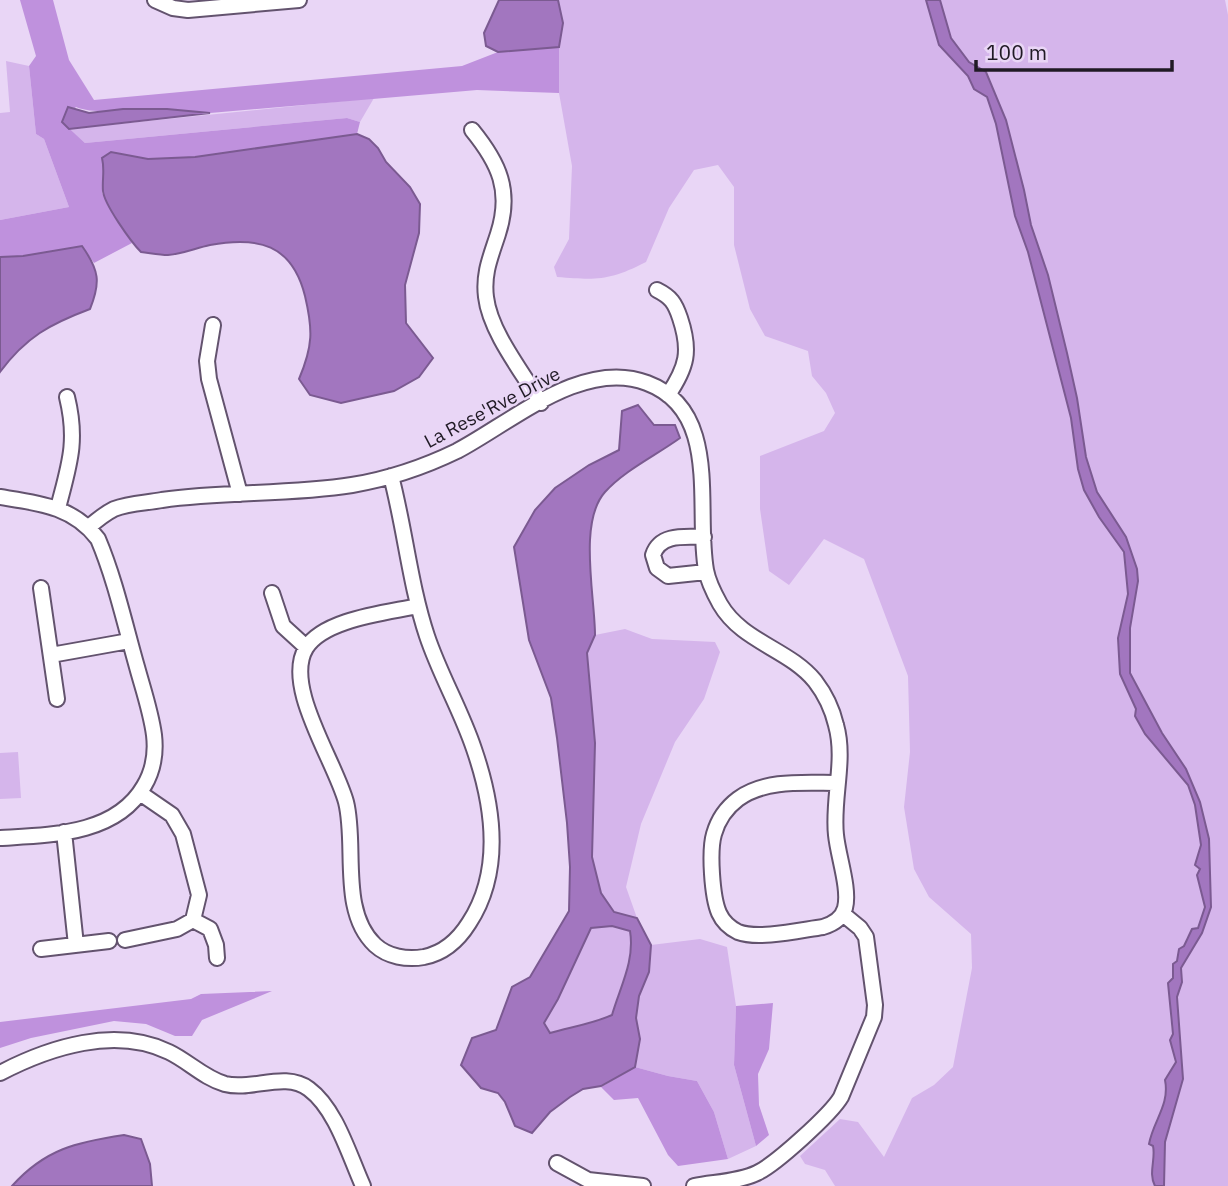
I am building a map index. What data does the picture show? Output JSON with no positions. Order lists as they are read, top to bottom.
{
  "streets": {
    "street": ["La Rese'Rve Drive"]
  },
  "scale_bar": "100 m"
}
